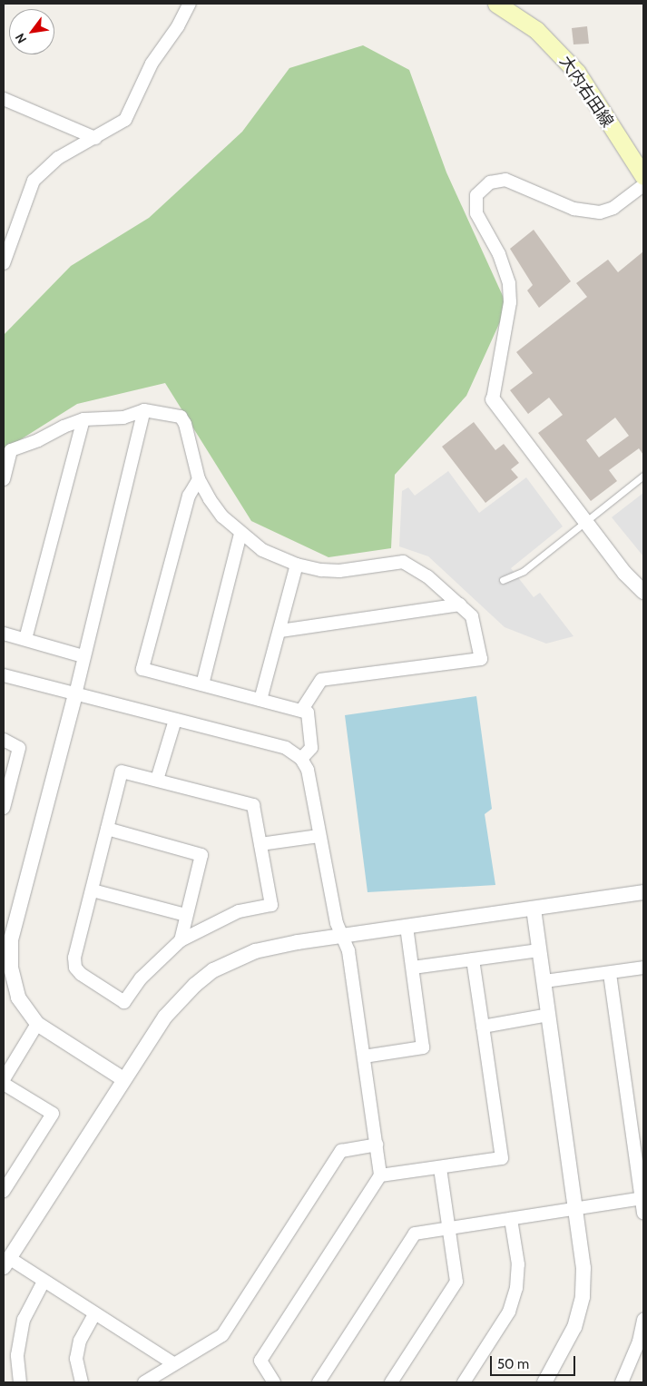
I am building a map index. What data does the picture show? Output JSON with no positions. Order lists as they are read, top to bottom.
{
  "streets": {
    "main road": ["大内右田線"]
  },
  "scale_bar": "50 m",
  "north": "bottom left"
}
